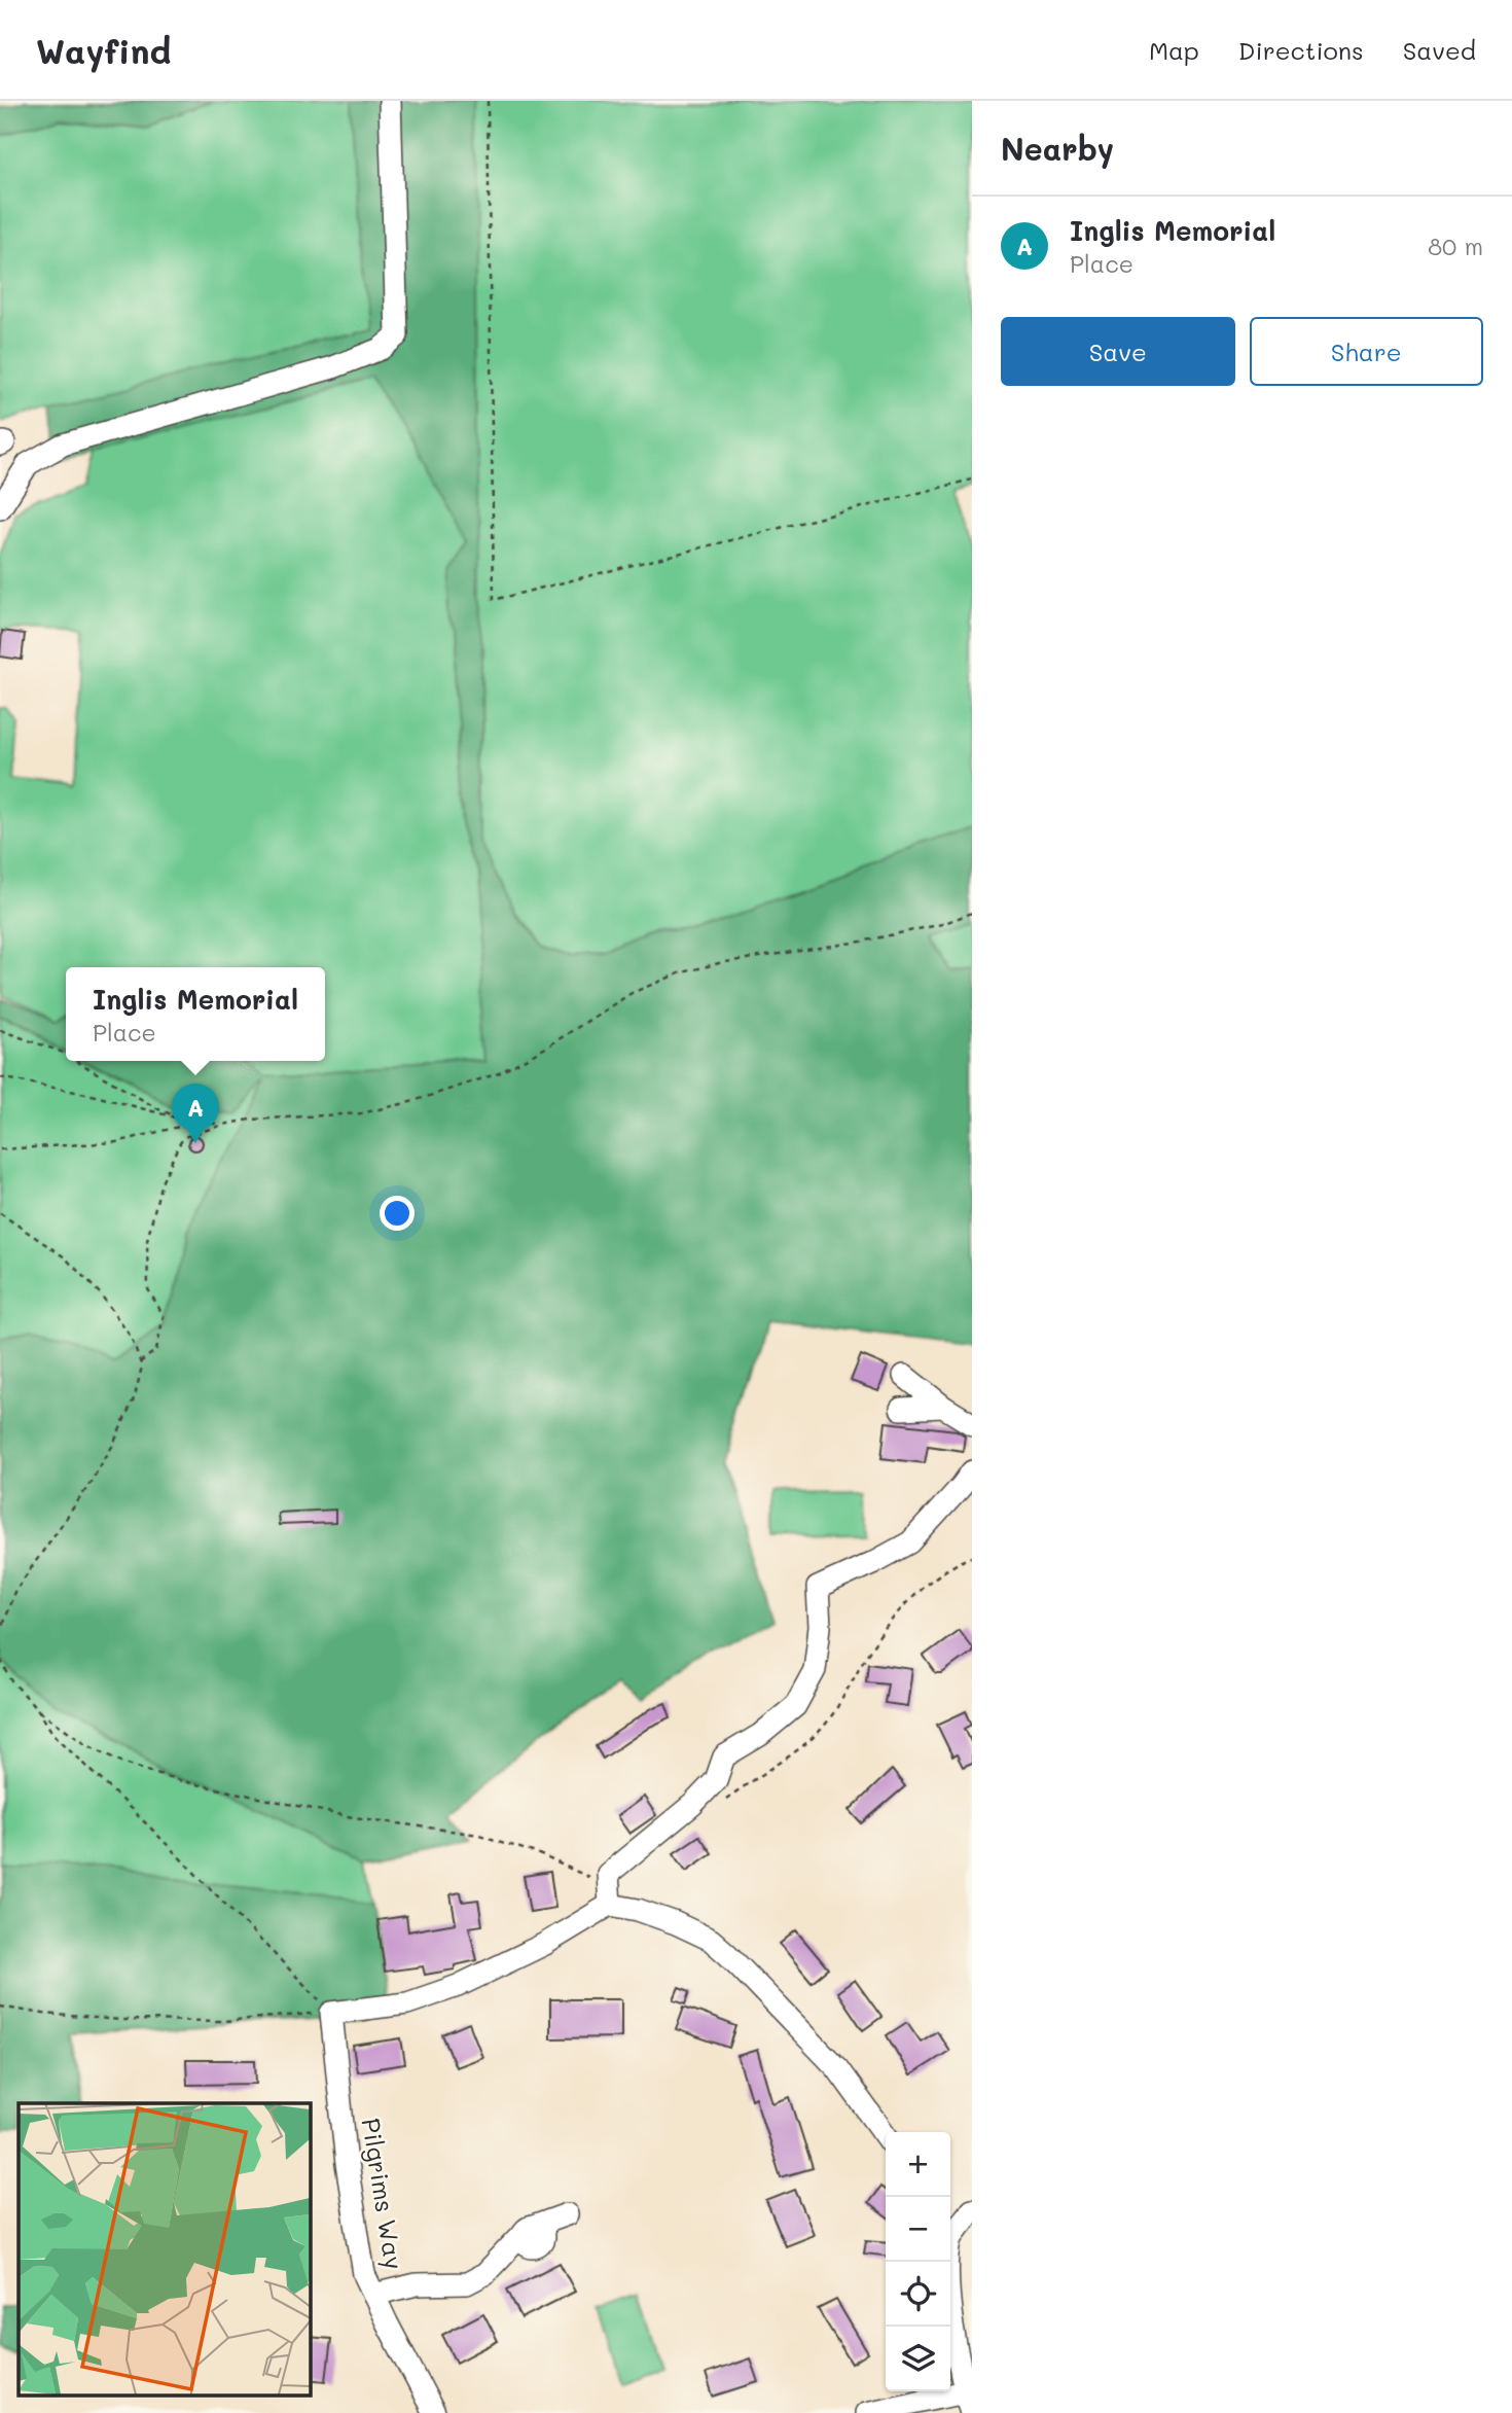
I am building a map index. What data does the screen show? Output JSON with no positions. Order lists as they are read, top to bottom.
{
  "streets": {
    "street": ["Pilgrims Way"]
  },
  "page": {
    "header": "Wayfind",
    "nav": ["Map", "Directions", "Saved"],
    "heading": "Nearby",
    "list": [
      {
        "mark": "A",
        "name": "Inglis Memorial",
        "note": "Place",
        "value": "80 m"
      }
    ],
    "buttons": ["Save", "Share"],
    "popup": ["Inglis Memorial", "Place"],
    "pins": "A",
    "map_buttons": ["+", "−"]
  }
}
